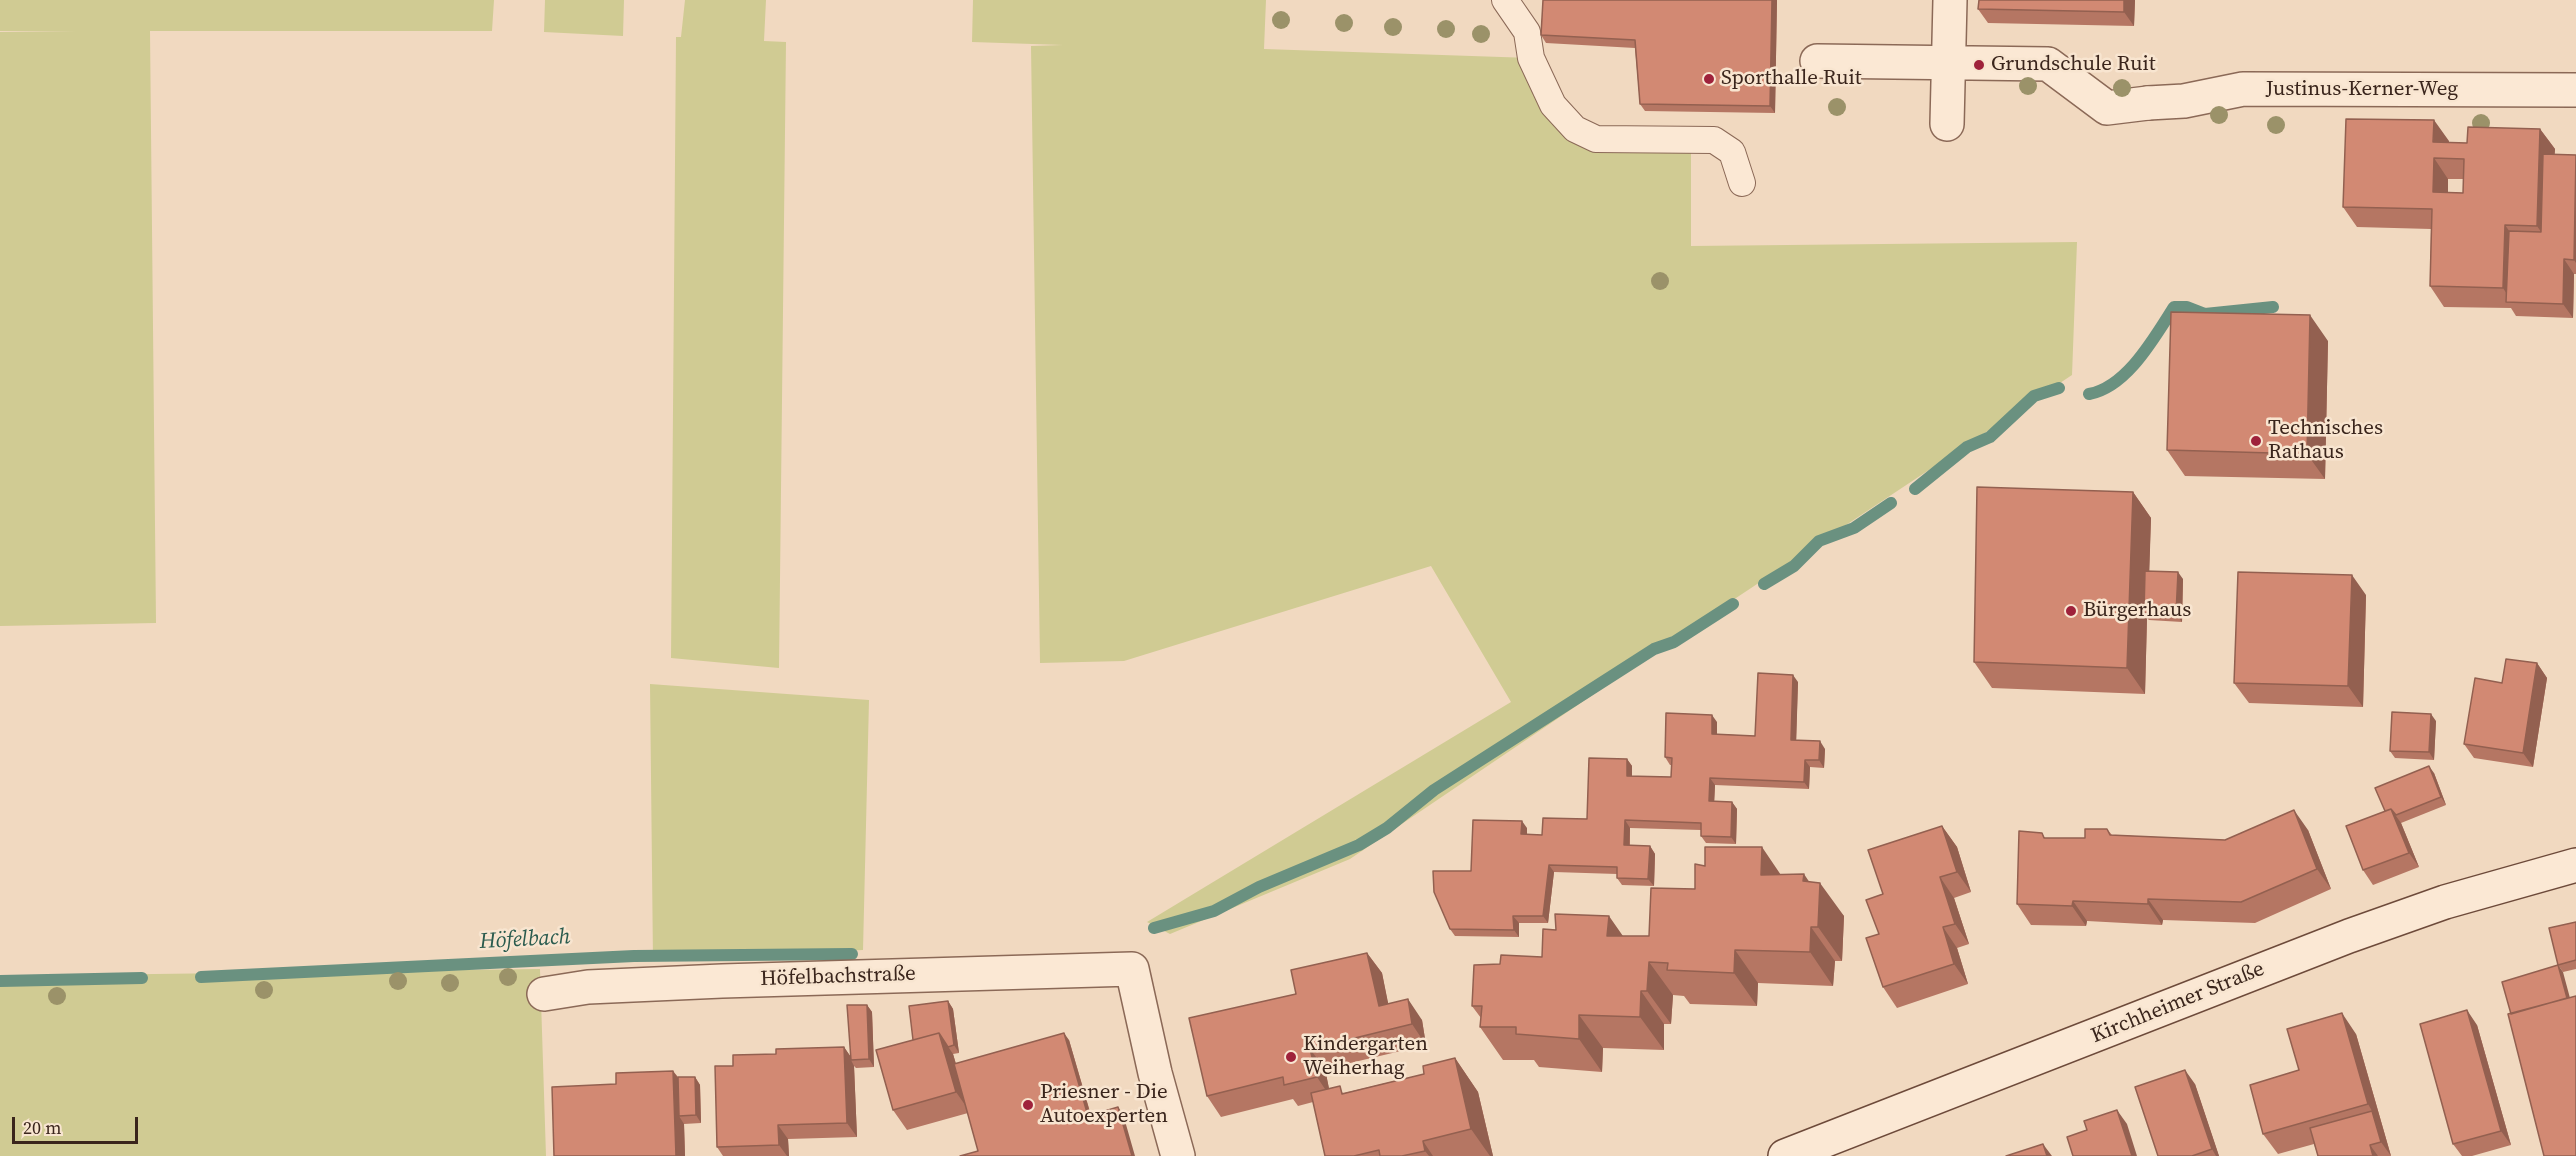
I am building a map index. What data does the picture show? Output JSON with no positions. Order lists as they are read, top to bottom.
{
  "streets": {
    "street": ["Justinus-Kerner-Weg", "Höfelbachstraße", "Kirchheimer Straße"]
  },
  "water": ["Höfelbach"],
  "places": [
    "Grundschule Ruit",
    "Sporthalle Ruit",
    "Technisches Rathaus",
    "Bürgerhaus",
    "Kindergarten Weiherhag",
    "Priesner - Die Autoexperten"
  ],
  "scale_bar": "20 m"
}
